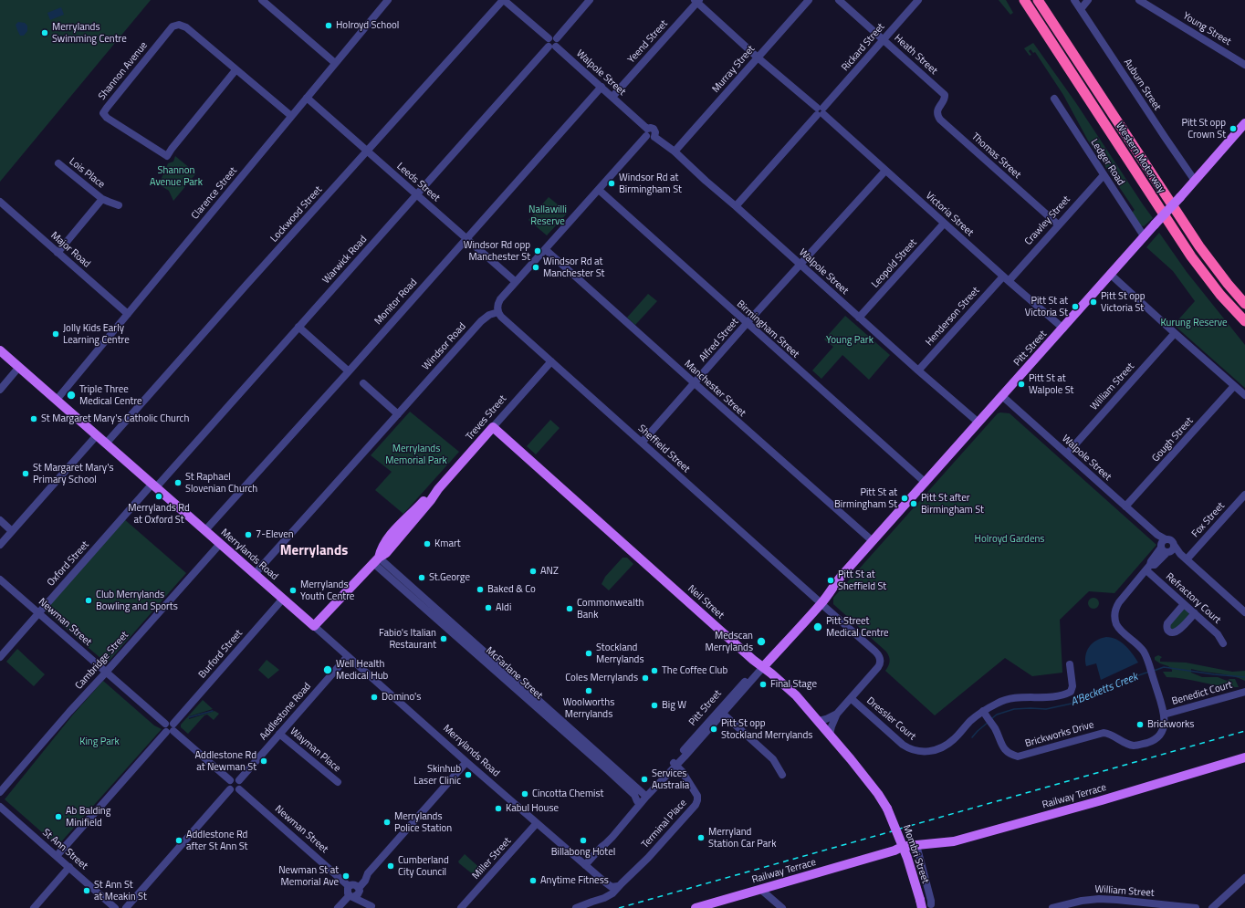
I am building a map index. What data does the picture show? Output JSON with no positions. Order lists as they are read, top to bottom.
{
  "streets": {
    "highway": ["Western Motorway"],
    "main road": [
      "Pitt Street",
      "Treves Street",
      "Merrylands Road",
      "Neil Street",
      "Railway Terrace",
      "Mombri Street"
    ],
    "street": [
      "Young Street",
      "Yeend Street",
      "Rickard Street",
      "Heath Street",
      "Murray Street",
      "Shannon Avenue",
      "Walpole Street",
      "Auburn Street",
      "Thomas Street",
      "Ledger Road",
      "Lois Place",
      "Leeds Street",
      "Clarence Street",
      "Lockwood Street",
      "Victoria Street",
      "Crawley Street",
      "Major Road",
      "Warwick Road",
      "Leopold Street",
      "Monitor Road",
      "Henderson Street",
      "Birmingham Street",
      "Alfred Street",
      "Windsor Road",
      "William Street",
      "Manchester Street",
      "Gough Street",
      "Sheffield Street",
      "Fox Street",
      "Oxford Street",
      "Refractory Court",
      "Newman Street",
      "Burford Street",
      "Cambridge Street",
      "McFarlane Street",
      "Benedict Court",
      "Addlestone Road",
      "Dressler Court",
      "Brickworks Drive",
      "Wayman Place",
      "Terminal Place",
      "St Ann Street",
      "Miller Street"
    ]
  },
  "crossings": [
    ["Yeend Street", "Walpole Street"],
    ["Yeend Street", "Victoria Street"],
    ["Rickard Street", "Heath Street"],
    ["Rickard Street", "Walpole Street"],
    ["Rickard Street", "Victoria Street"],
    ["Heath Street", "Thomas Street"],
    ["Murray Street", "Walpole Street"],
    ["Murray Street", "Victoria Street"],
    ["Shannon Avenue", "Clarence Street"],
    ["Walpole Street", "Lockwood Street"],
    ["Walpole Street", "Warwick Road"],
    ["Walpole Street", "Leopold Street"],
    ["Walpole Street", "Monitor Road"],
    ["Walpole Street", "Henderson Street"],
    ["Walpole Street", "Alfred Street"],
    ["Walpole Street", "Pitt Street"],
    ["Walpole Street", "William Street"],
    ["Walpole Street", "Gough Street"],
    ["Walpole Street", "Fox Street"],
    ["Walpole Street", "Brickworks Drive"],
    ["Auburn Street", "Pitt Street"],
    ["Thomas Street", "Crawley Street"],
    ["Ledger Road", "Crawley Street"],
    ["Ledger Road", "Pitt Street"],
    ["Lois Place", "Major Road"],
    ["Leeds Street", "Clarence Street"],
    ["Leeds Street", "Lockwood Street"],
    ["Leeds Street", "Warwick Road"],
    ["Leeds Street", "Monitor Road"],
    ["Clarence Street", "Major Road"],
    ["Clarence Street", "Merrylands Road"],
    ["Lockwood Street", "Merrylands Road"],
    ["Victoria Street", "Crawley Street"],
    ["Victoria Street", "Leopold Street"],
    ["Victoria Street", "Henderson Street"],
    ["Victoria Street", "Alfred Street"],
    ["Victoria Street", "Pitt Street"],
    ["Crawley Street", "Henderson Street"],
    ["Warwick Road", "Merrylands Road"],
    ["Warwick Road", "Oxford Street"],
    ["Monitor Road", "Merrylands Road"],
    ["Birmingham Street", "Alfred Street"],
    ["Birmingham Street", "Pitt Street"],
    ["Alfred Street", "Manchester Street"],
    ["Alfred Street", "Sheffield Street"],
    ["Windsor Road", "Sheffield Street"],
    ["Windsor Road", "Merrylands Road"],
    ["Pitt Street", "Manchester Street"],
    ["Pitt Street", "Sheffield Street"],
    ["Pitt Street", "Merrylands Road"],
    ["Pitt Street", "Neil Street"],
    ["Pitt Street", "McFarlane Street"],
    ["Pitt Street", "Terminal Place"],
    ["Treves Street", "Sheffield Street"],
    ["Treves Street", "Merrylands Road"],
    ["Treves Street", "Neil Street"],
    ["Treves Street", "McFarlane Street"],
    ["Sheffield Street", "Dressler Court"],
    ["Merrylands Road", "Oxford Street"],
    ["Merrylands Road", "Burford Street"],
    ["Merrylands Road", "Cambridge Street"],
    ["Merrylands Road", "Addlestone Road"],
    ["Merrylands Road", "Terminal Place"],
    ["Merrylands Road", "Miller Street"],
    ["Oxford Street", "Newman Street"],
    ["Refractory Court", "Brickworks Drive"],
    ["Neil Street", "Mombri Street"],
    ["Newman Street", "Burford Street"],
    ["Newman Street", "Cambridge Street"],
    ["Newman Street", "Addlestone Road"],
    ["Burford Street", "St Ann Street"],
    ["Benedict Court", "Brickworks Drive"],
    ["Addlestone Road", "Wayman Place"],
    ["Dressler Court", "Brickworks Drive"],
    ["Railway Terrace", "Mombri Street"]
  ],
  "districts": ["Merrylands"],
  "water": ["A'Becketts Creek"],
  "parks": [
    "Shannon Avenue Park",
    "Nallawilli Reserve",
    "Kurung Reserve",
    "Young Park",
    "Merrylands Memorial Park",
    "Holroyd Gardens",
    "King Park"
  ],
  "places": [
    "Holroyd School",
    "Merrylands Swimming Centre",
    "Pitt St opp Crown St",
    "Windsor Rd at Birmingham St",
    "Windsor Rd opp Manchester St",
    "Windsor Rd at Manchester St",
    "Pitt St opp Victoria St",
    "Pitt St at Victoria St",
    "Jolly Kids Early Learning Centre",
    "Pitt St at Walpole St",
    "Triple Three Medical Centre",
    "St Margaret Mary's Catholic Church",
    "St Margaret Mary's Primary School",
    "St Raphael Slovenian Church",
    "Merrylands Rd at Oxford St",
    "Pitt St at Birmingham St",
    "Pitt St after Birmingham St",
    "7-Eleven",
    "Kmart",
    "ANZ",
    "St.George",
    "Pitt St at Sheffield St",
    "Baked & Co",
    "Merrylands Youth Centre",
    "Club Merrylands Bowling and Sports",
    "Aldi",
    "Commonwealth Bank",
    "Pitt Street Medical Centre",
    "Fabio's Italian Restaurant",
    "Medscan Merrylands",
    "Stockland Merrylands",
    "Well Health Medical Hub",
    "The Coffee Club",
    "Coles Merrylands",
    "Final Stage",
    "Woolworths Merrylands",
    "Domino's",
    "Big W",
    "Brickworks",
    "Pitt St opp Stockland Merrylands",
    "Addlestone Rd at Newman St",
    "Skinhub Laser Clinic",
    "Services Australia",
    "Cincotta Chemist",
    "Kabul House",
    "Ab Balding Minifield",
    "Merrylands Police Station",
    "Merryland Station Car Park",
    "Addlestone Rd after St Ann St",
    "Billabong Hotel",
    "Cumberland City Council",
    "Newman St at Memorial Ave",
    "Anytime Fitness",
    "St Ann St at Meakin St"
  ]
}
